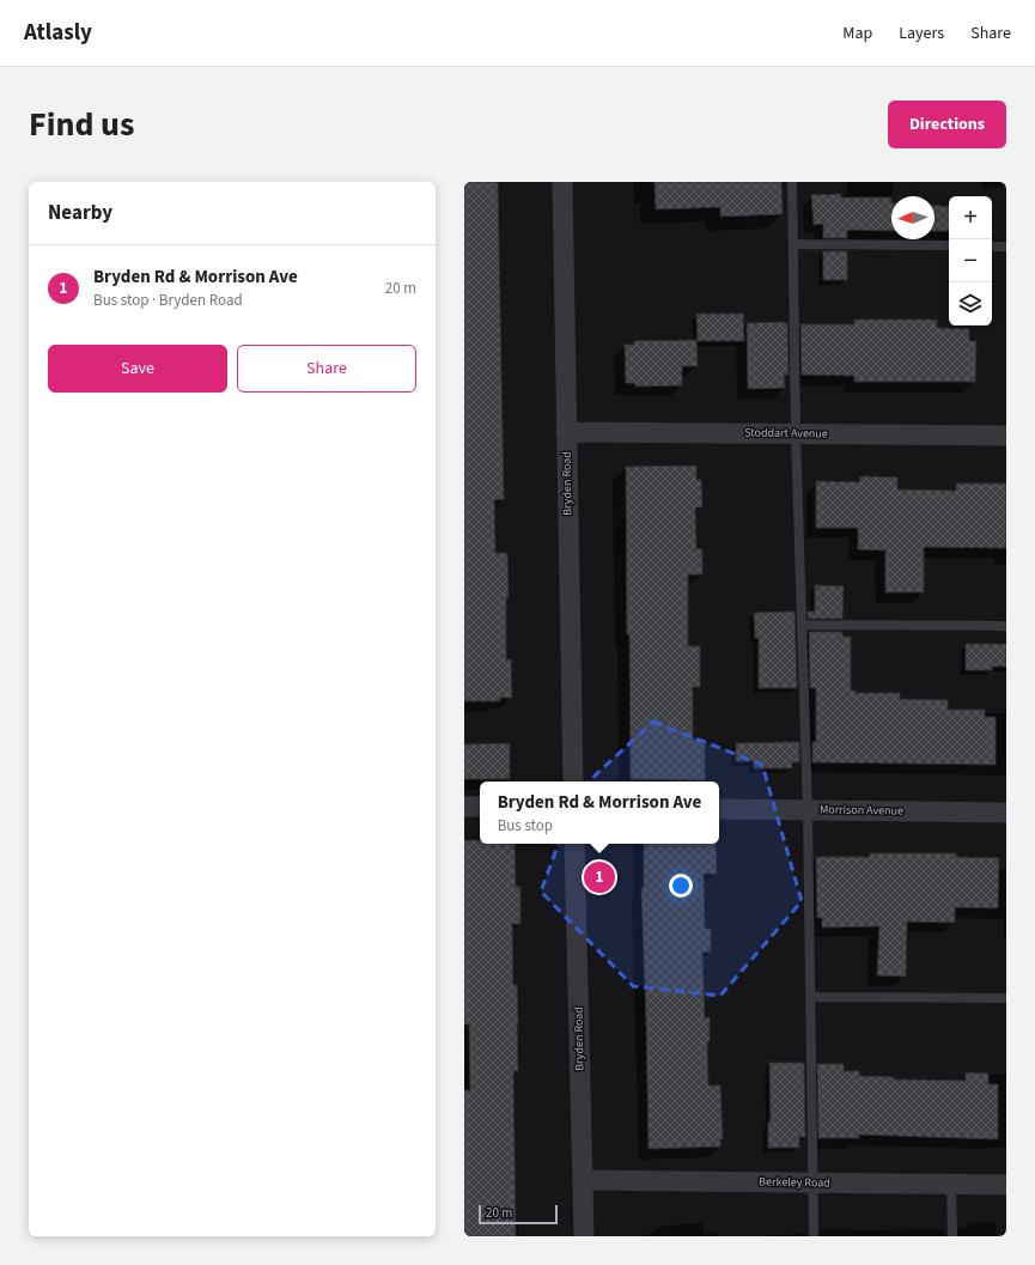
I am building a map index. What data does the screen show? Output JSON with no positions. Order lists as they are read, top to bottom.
{
  "streets": {
    "street": [
      "Stoddart Avenue",
      "Bryden Road",
      "Morrison Avenue",
      "Berkeley Road"
    ]
  },
  "crossings": [
    ["Stoddart Avenue", "Bryden Road"],
    ["Bryden Road", "Berkeley Road"]
  ],
  "scale_bar": "20 m",
  "north": "left",
  "page": {
    "header": "Atlasly",
    "nav": ["Map", "Layers", "Share"],
    "title": "Find us",
    "buttons": [
      "Directions",
      ["Save", "Share"]
    ],
    "heading": "Nearby",
    "map_buttons": ["+", "−"],
    "list": [
      {
        "mark": "1",
        "name": "Bryden Rd & Morrison Ave",
        "note": "Bus stop · Bryden Road",
        "value": "20 m"
      }
    ],
    "popup": ["Bryden Rd & Morrison Ave", "Bus stop"],
    "pins": "1",
    "scale": "20 m"
  }
}
